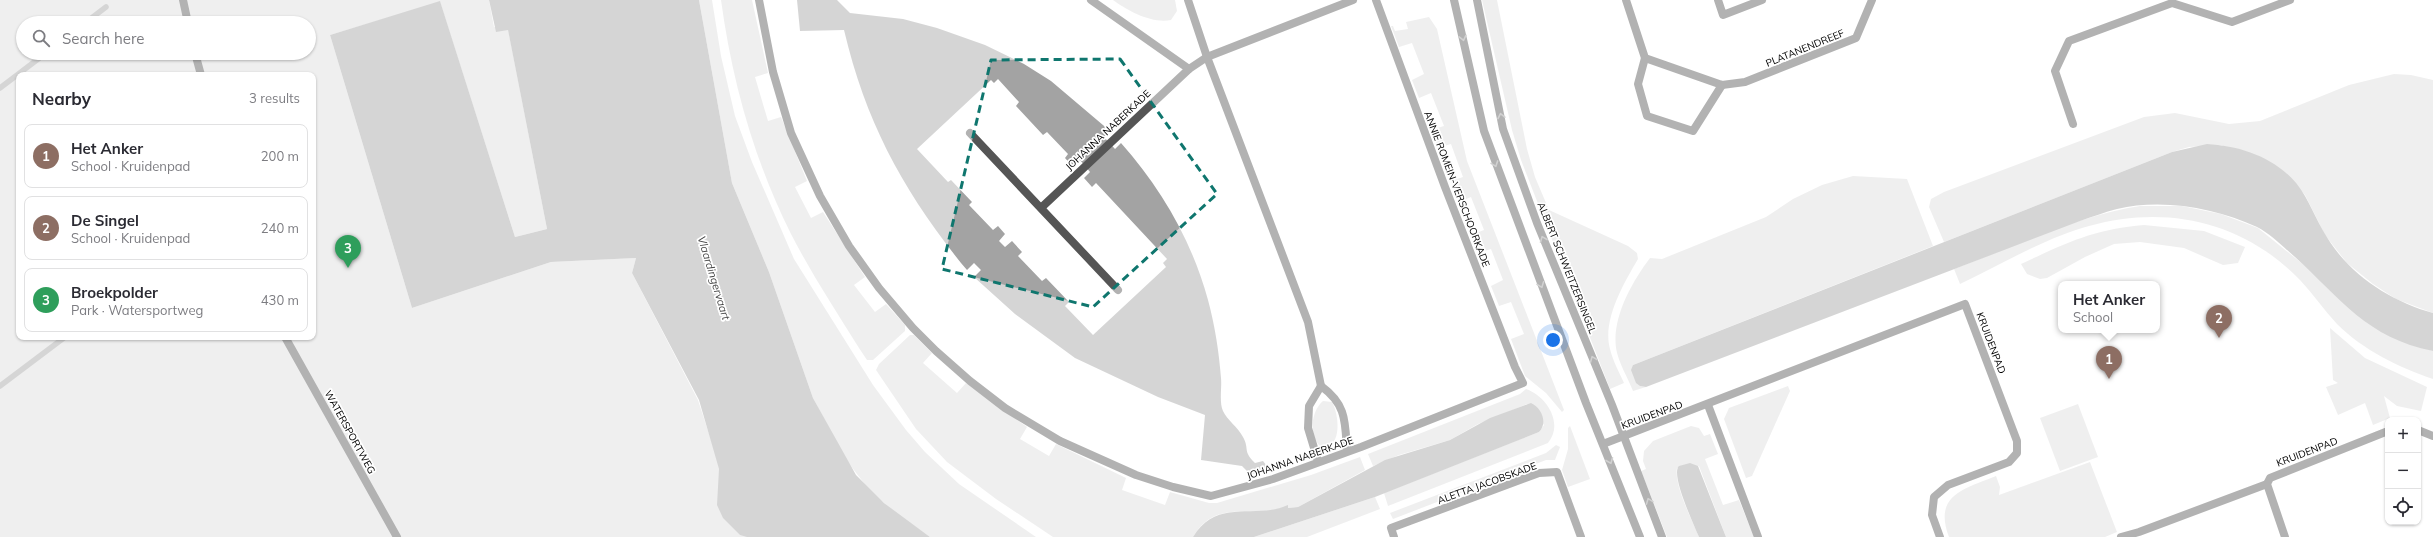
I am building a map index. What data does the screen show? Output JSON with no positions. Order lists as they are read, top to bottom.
{
  "streets": {
    "street": [
      "PLATANENDREEF",
      "JOHANNA NABERKADE",
      "ANNIE ROMEIN-VERSCHOORKADE",
      "ALBERT SCHWEITZERSINGEL",
      "KRUIDENPAD",
      "WATERSPORTWEG",
      "ALETTA JACOBSKADE"
    ]
  },
  "crossings": [
    ["JOHANNA NABERKADE", "ANNIE ROMEIN-VERSCHOORKADE"],
    ["ALBERT SCHWEITZERSINGEL", "KRUIDENPAD"]
  ],
  "water": ["Vlaardingervaart"],
  "page": {
    "search": "Search here",
    "heading": ["Nearby", "3 results"],
    "list": [
      {
        "mark": "1",
        "name": "Het Anker",
        "note": "School · Kruidenpad",
        "value": "200 m"
      },
      {
        "mark": "2",
        "name": "De Singel",
        "note": "School · Kruidenpad",
        "value": "240 m"
      },
      {
        "mark": "3",
        "name": "Broekpolder",
        "note": "Park · Watersportweg",
        "value": "430 m"
      }
    ],
    "pins": ["3", "2", "1"],
    "popup": ["Het Anker", "School"],
    "map_buttons": ["+", "−"]
  }
}
